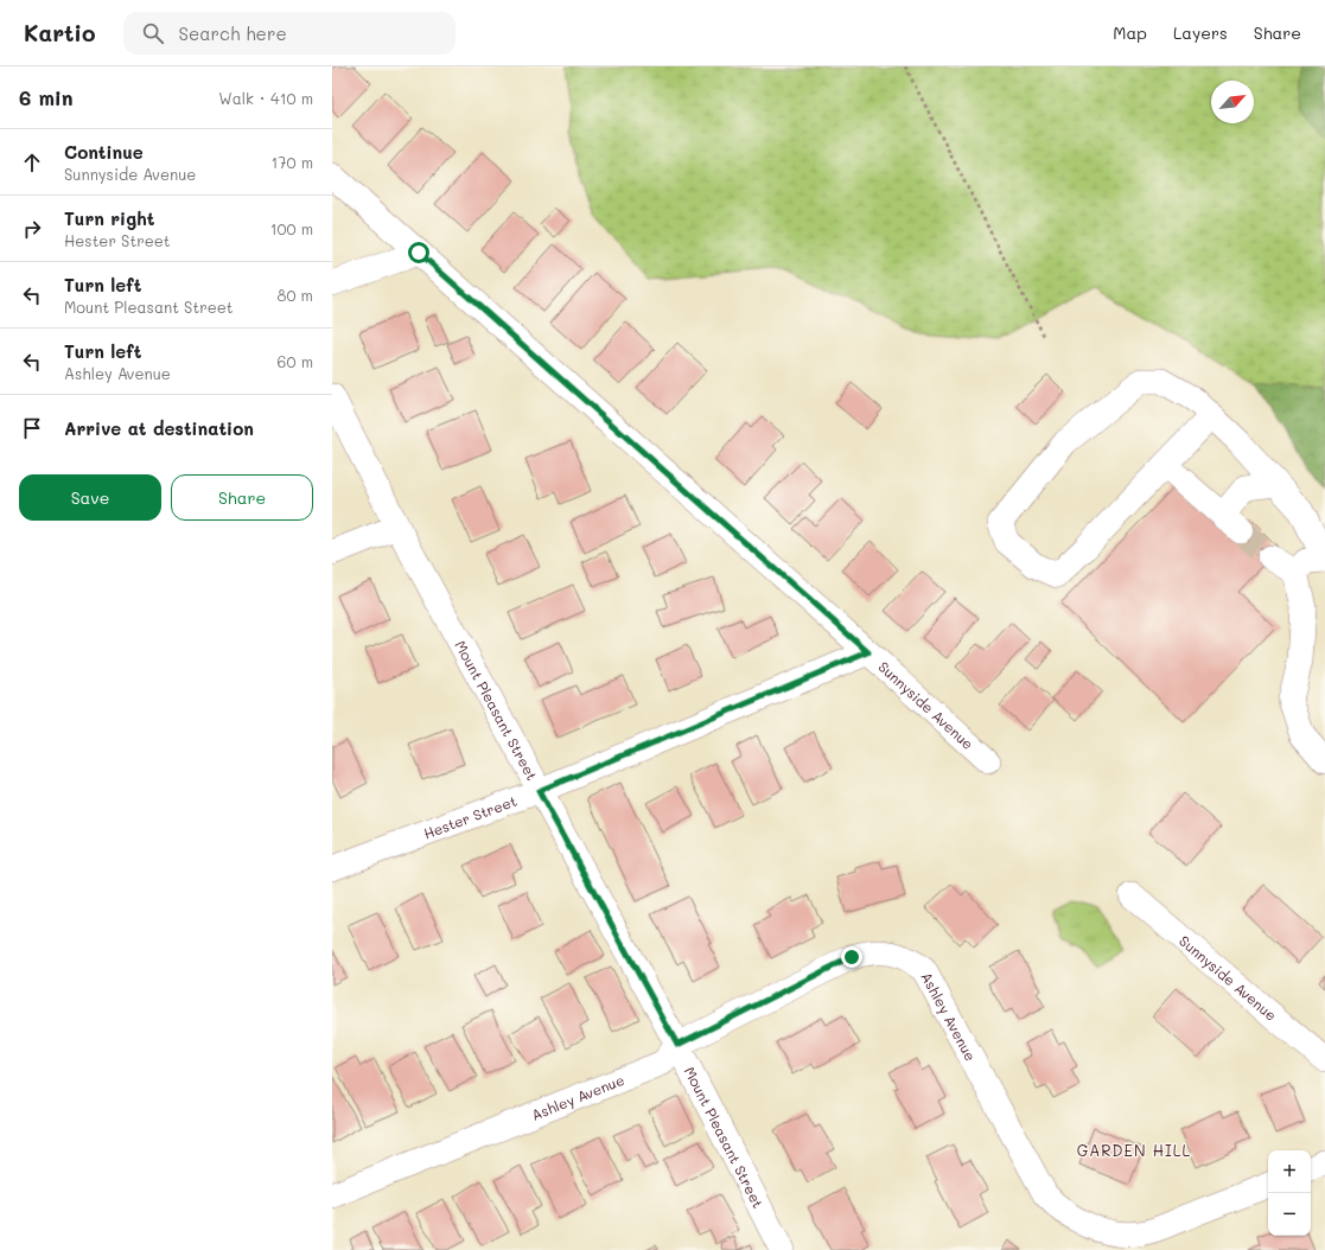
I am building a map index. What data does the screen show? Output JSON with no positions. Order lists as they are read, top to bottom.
{
  "streets": {
    "street": [
      "Sunnyside Avenue",
      "Mount Pleasant Street",
      "Hester Street",
      "Ashley Avenue"
    ]
  },
  "crossings": [
    ["Sunnyside Avenue", "Hester Street"],
    ["Mount Pleasant Street", "Hester Street"],
    ["Mount Pleasant Street", "Ashley Avenue"]
  ],
  "districts": ["GARDEN HILL"],
  "north": "top right",
  "page": {
    "header": "Kartio",
    "search": "Search here",
    "nav": ["Map", "Layers", "Share"],
    "heading": ["6 min", "Walk · 410 m"],
    "list": [
      ["Continue", "Sunnyside Avenue", "170 m"],
      ["Turn right", "Hester Street", "100 m"],
      ["Turn left", "Mount Pleasant Street", "80 m"],
      ["Turn left", "Ashley Avenue", "60 m"],
      "Arrive at destination"
    ],
    "buttons": ["Save", "Share"],
    "map_buttons": ["+", "−"]
  }
}
